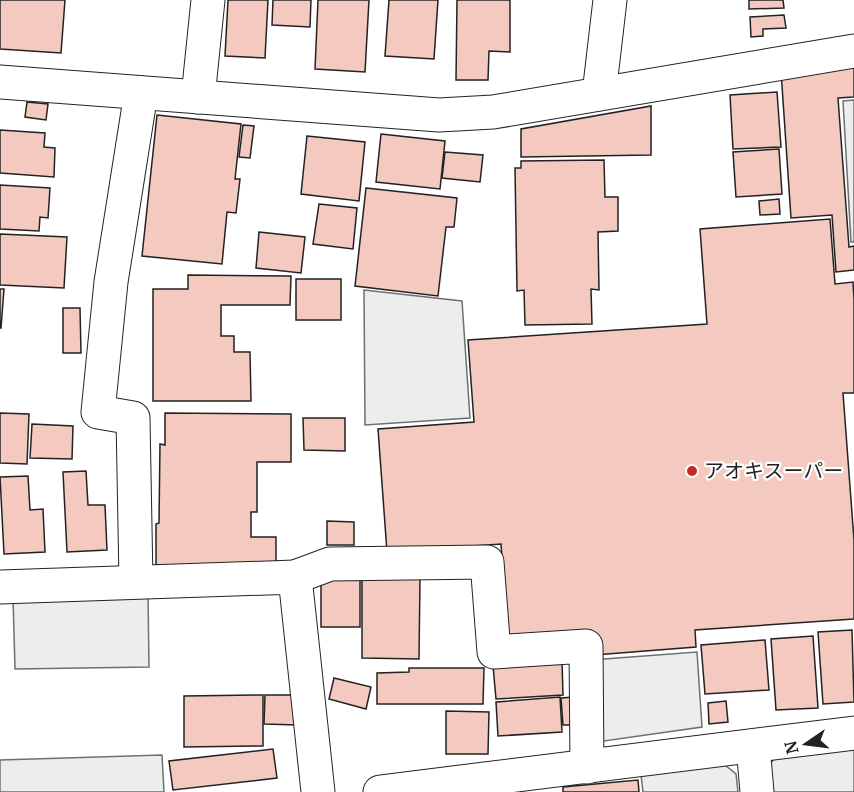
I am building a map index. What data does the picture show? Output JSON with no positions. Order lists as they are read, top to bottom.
{
  "places": ["アオキスーパー"],
  "north": "left"
}
